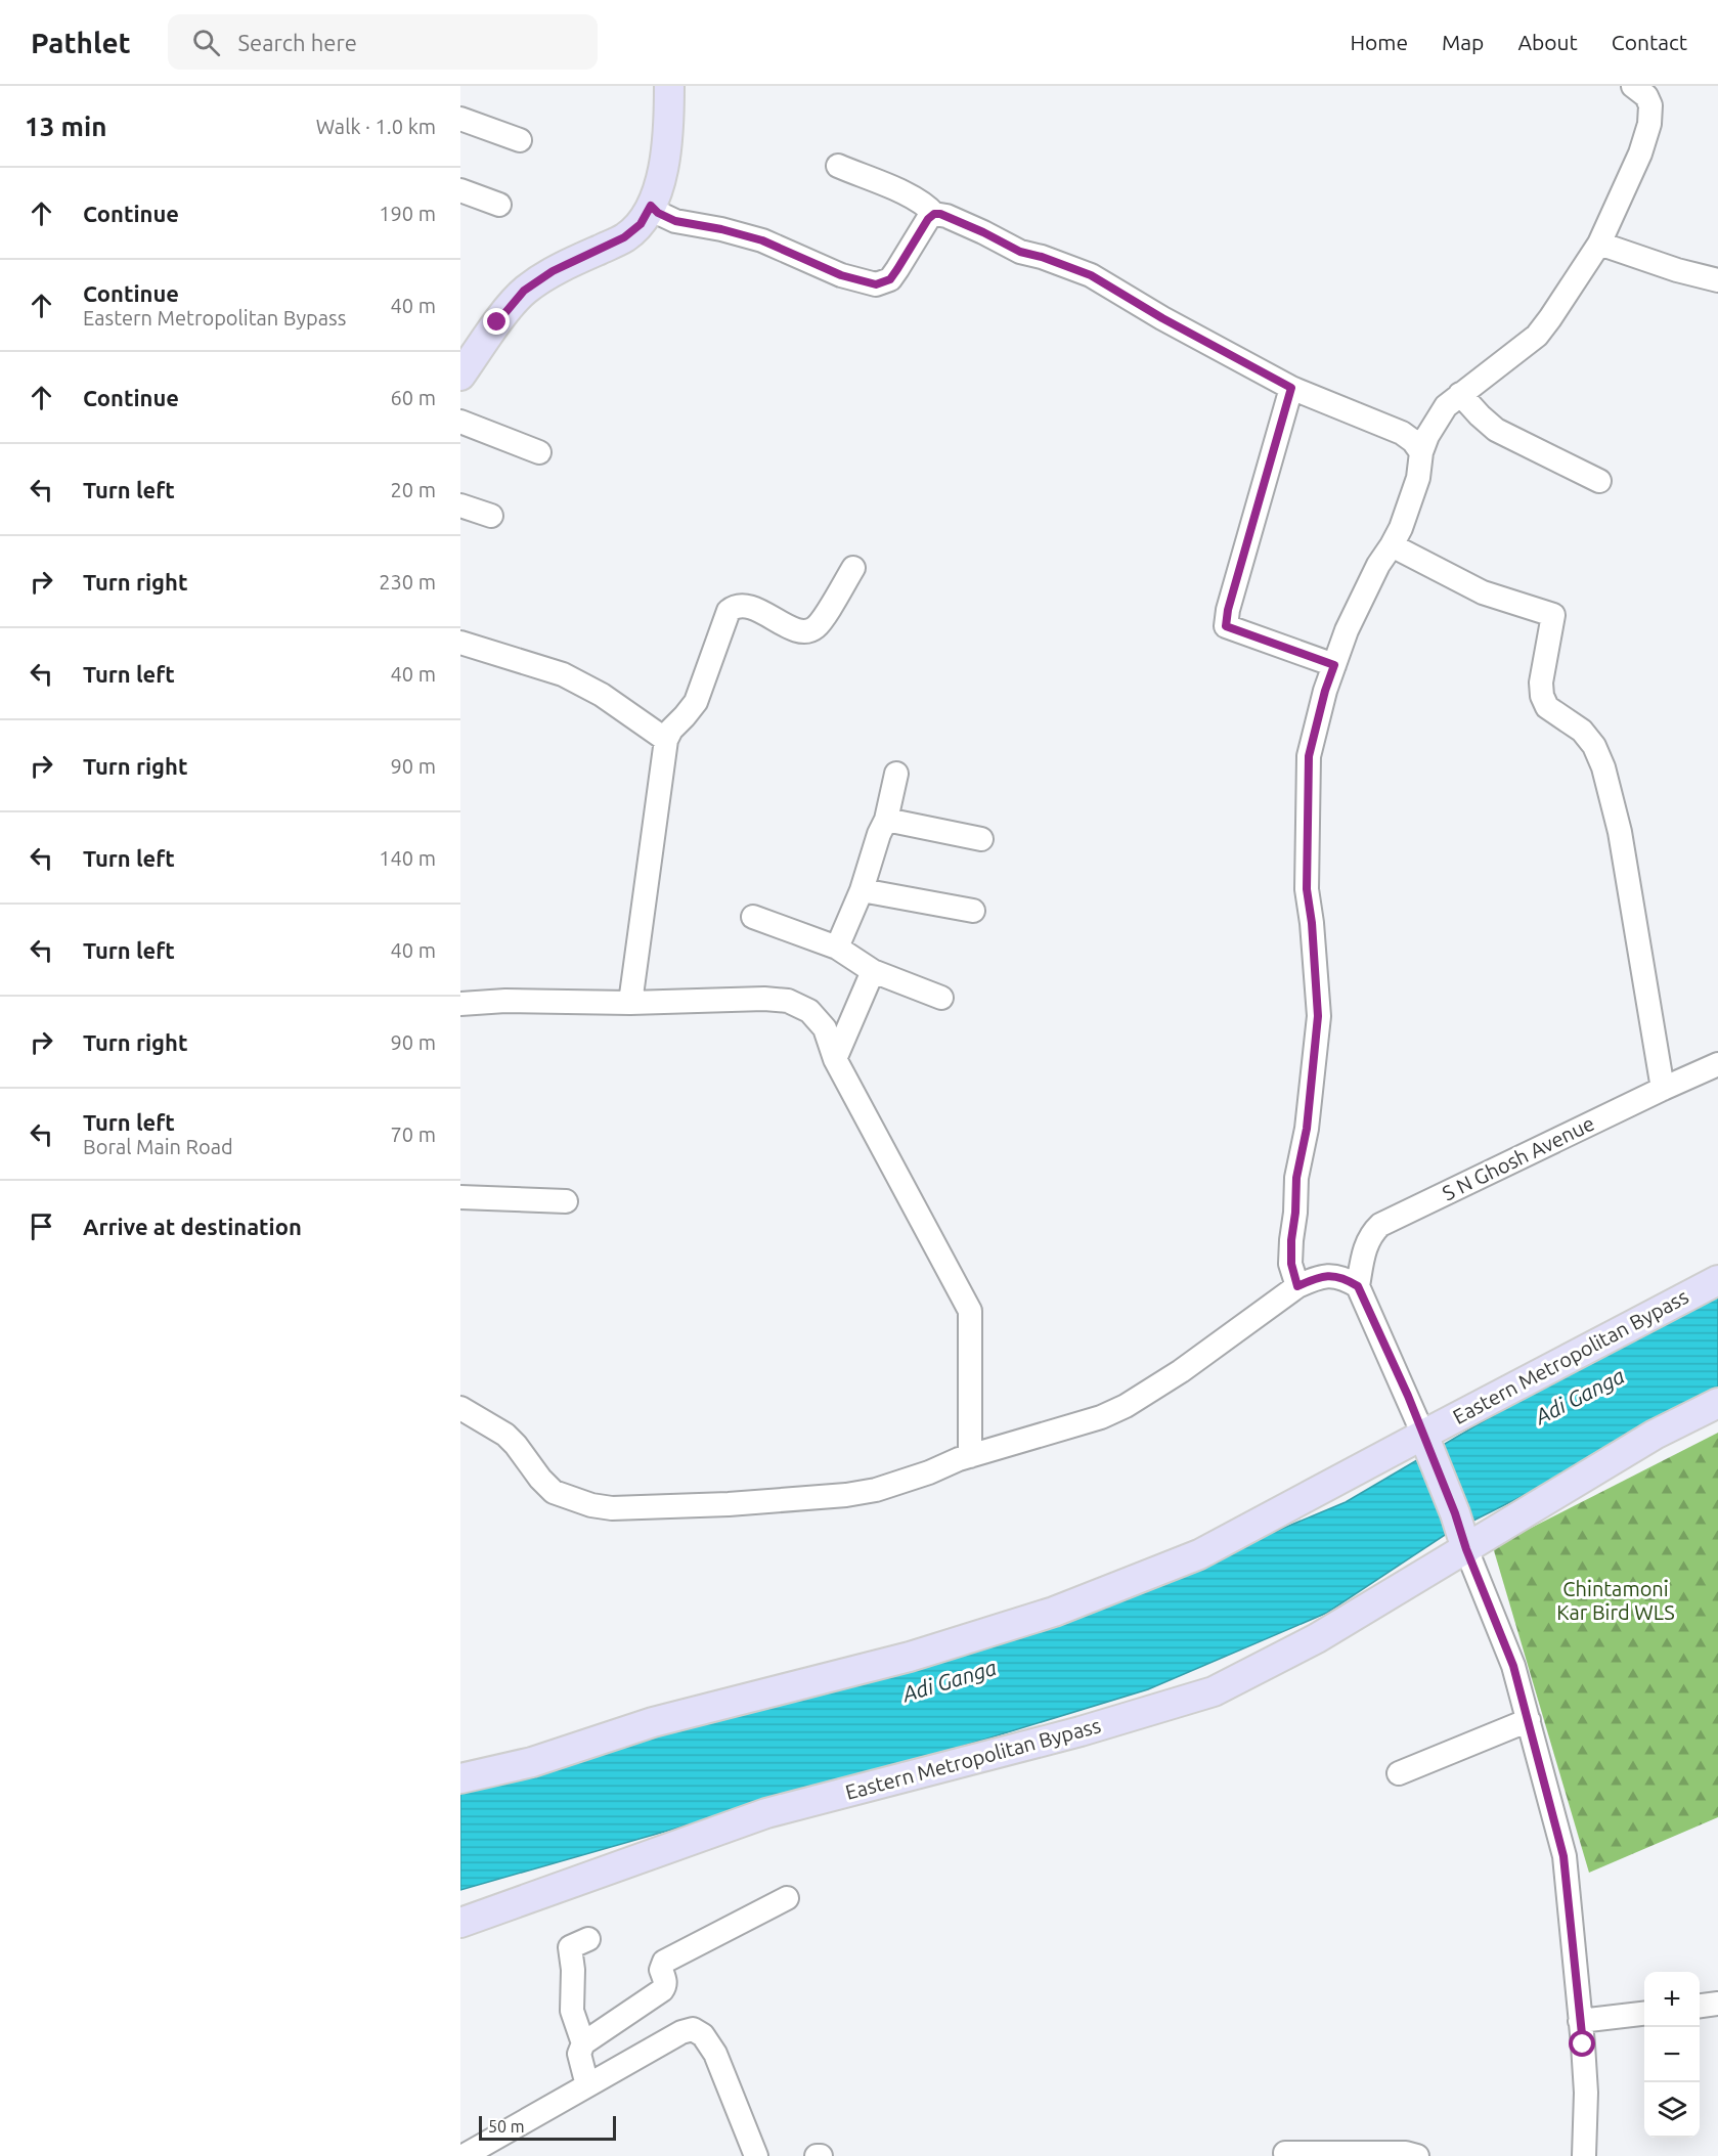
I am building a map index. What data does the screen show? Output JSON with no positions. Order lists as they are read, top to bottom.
{
  "streets": {
    "main road": ["Eastern Metropolitan Bypass"],
    "street": ["S N Ghosh Avenue"]
  },
  "water": ["Adi Ganga"],
  "parks": ["Chintamoni Kar Bird WLS"],
  "scale_bar": "50 m",
  "page": {
    "header": "Pathlet",
    "search": "Search here",
    "nav": [
      "Home",
      "Map",
      "About",
      "Contact"
    ],
    "heading": ["13 min", "Walk · 1.0 km"],
    "list": [
      ["Continue", "190 m"],
      ["Continue", "Eastern Metropolitan Bypass", "40 m"],
      ["Continue", "60 m"],
      ["Turn left", "20 m"],
      ["Turn right", "230 m"],
      ["Turn left", "40 m"],
      ["Turn right", "90 m"],
      ["Turn left", "140 m"],
      ["Turn left", "40 m"],
      ["Turn right", "90 m"],
      ["Turn left", "Boral Main Road", "70 m"],
      "Arrive at destination"
    ],
    "map_buttons": ["+", "−"],
    "scale": "50 m"
  }
}
